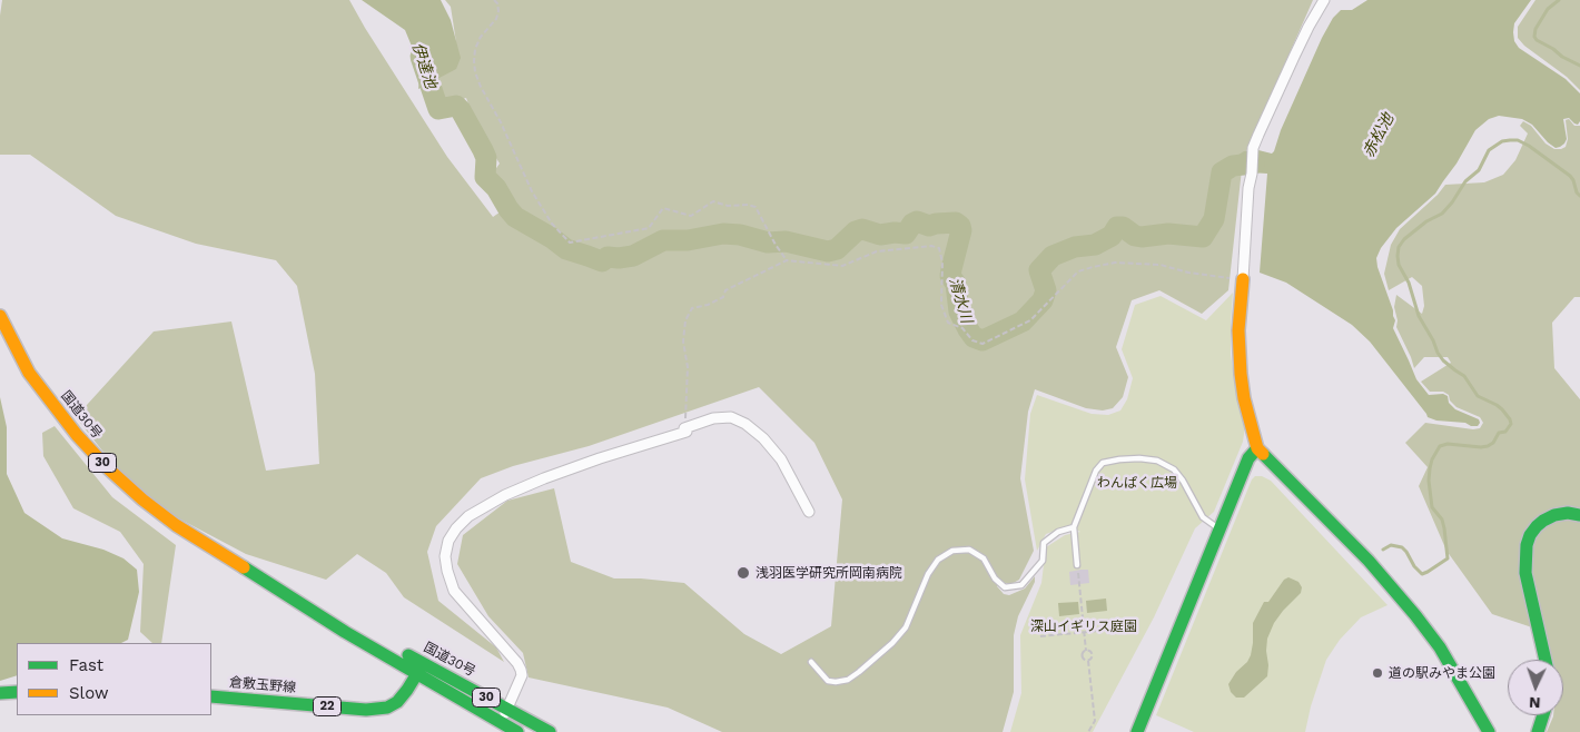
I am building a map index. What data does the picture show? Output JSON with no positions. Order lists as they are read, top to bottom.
{
  "streets": {
    "main road": [
      "国道30号",
      "30",
      "倉敷玉野線",
      "22"
    ]
  },
  "crossings": [
    ["国道30号", "倉敷玉野線"]
  ],
  "water": ["伊達池", "赤松池", "清水川"],
  "parks": ["わんぱく広場", "深山イギリス庭園"],
  "places": ["浅羽医学研究所岡南病院", "道の駅みやま公園"],
  "legend": ["Fast", "Slow"],
  "north": "bottom"
}
